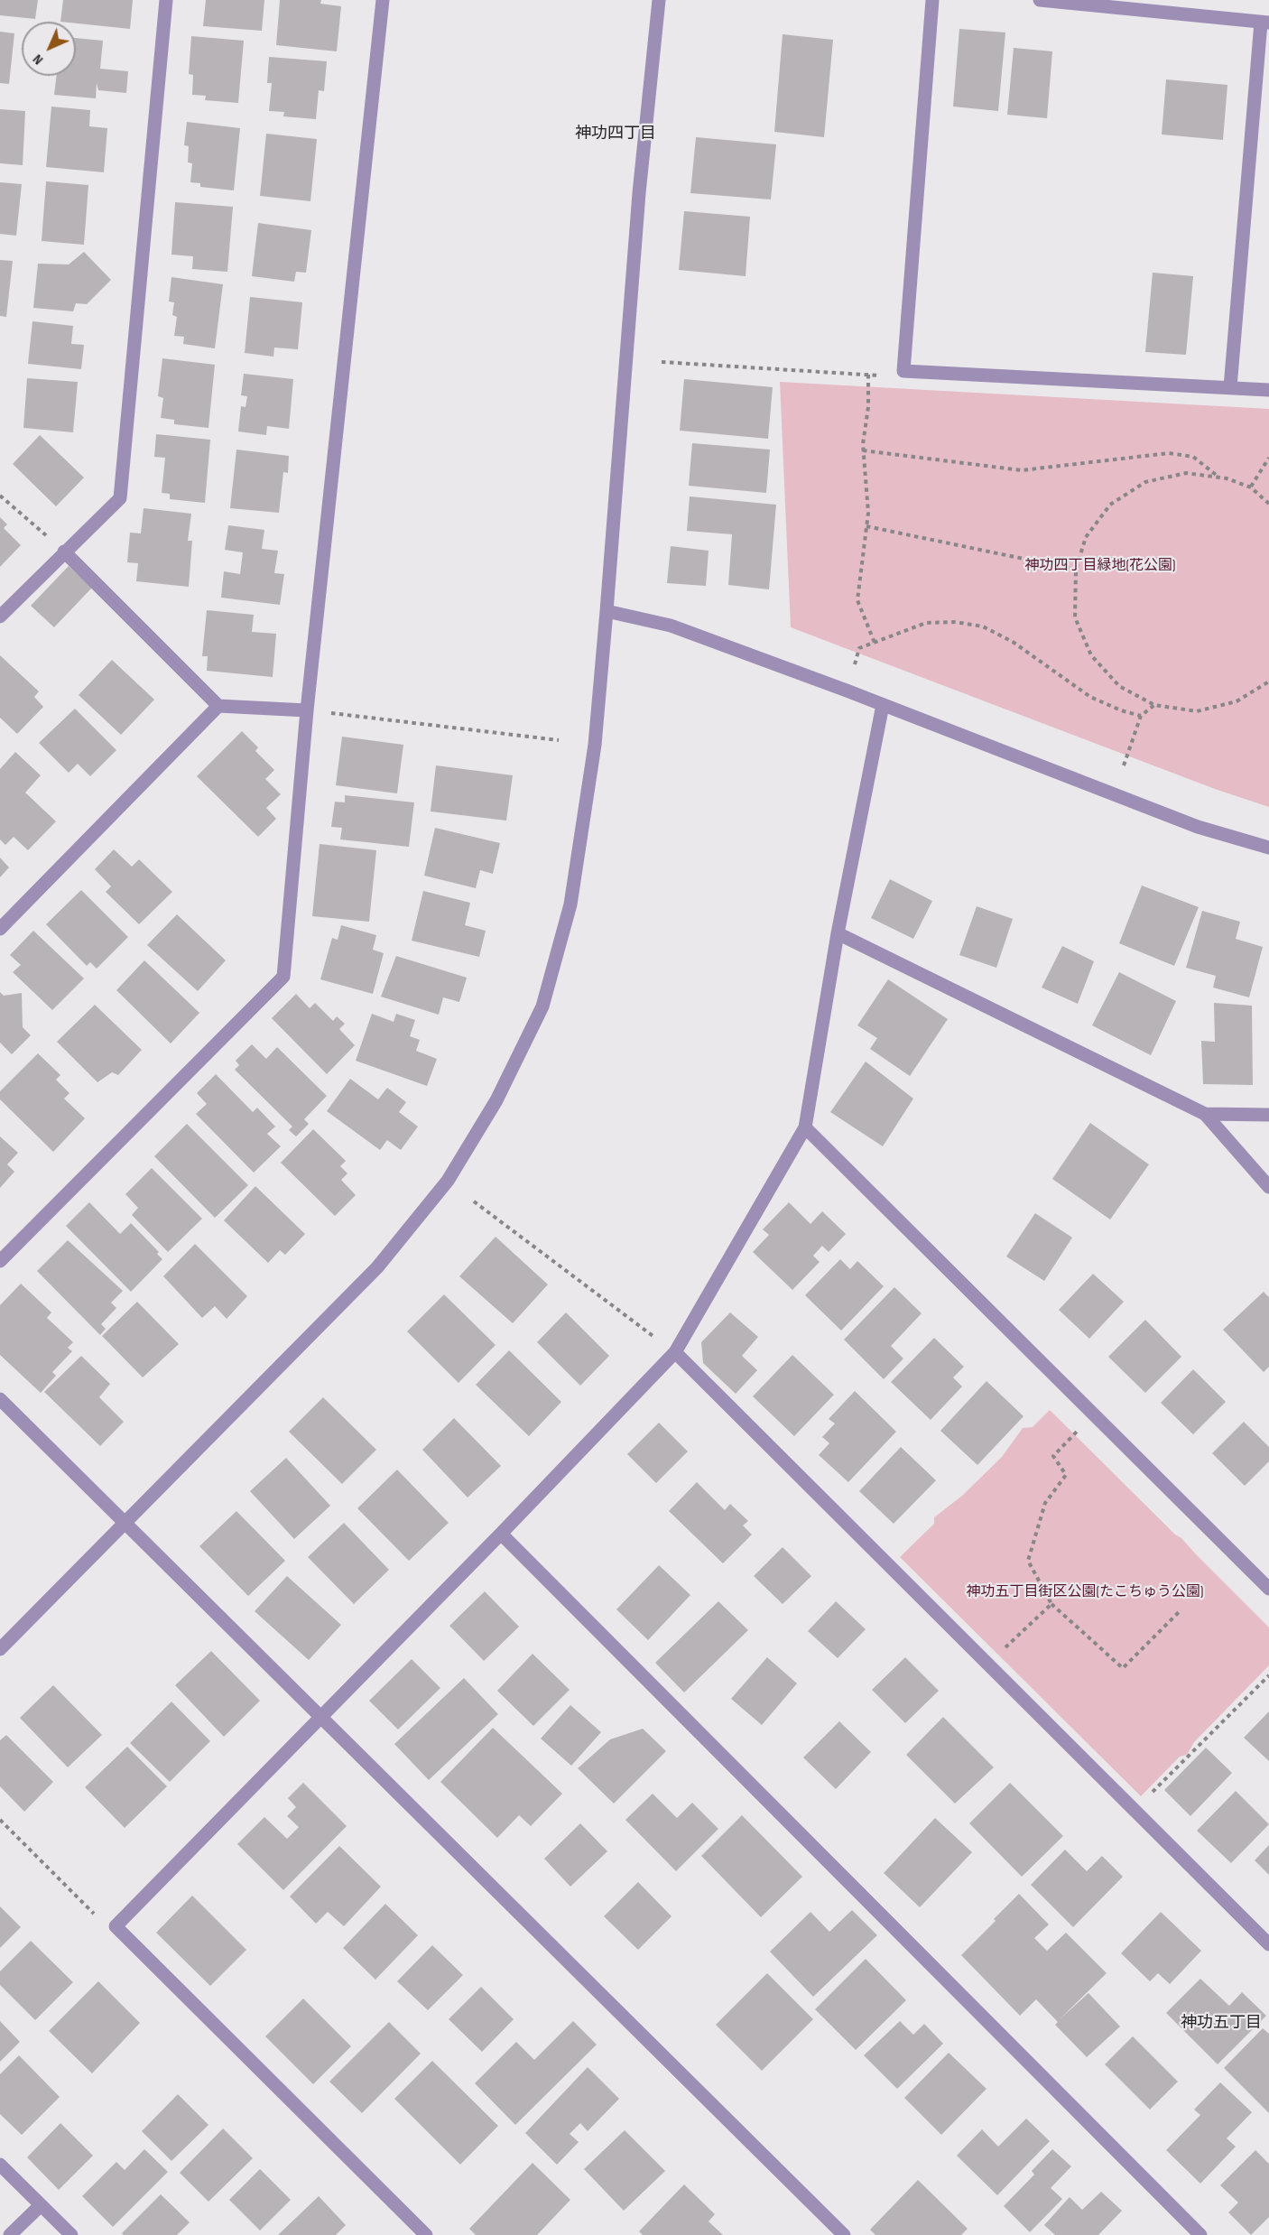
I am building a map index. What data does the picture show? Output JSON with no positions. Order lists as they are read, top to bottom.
{
  "districts": ["神功四丁目", "神功五丁目"],
  "parks": ["神功四丁目緑地(花公園)", "神功五丁目街区公園(たこちゅう公園)"],
  "north": "bottom left"
}
